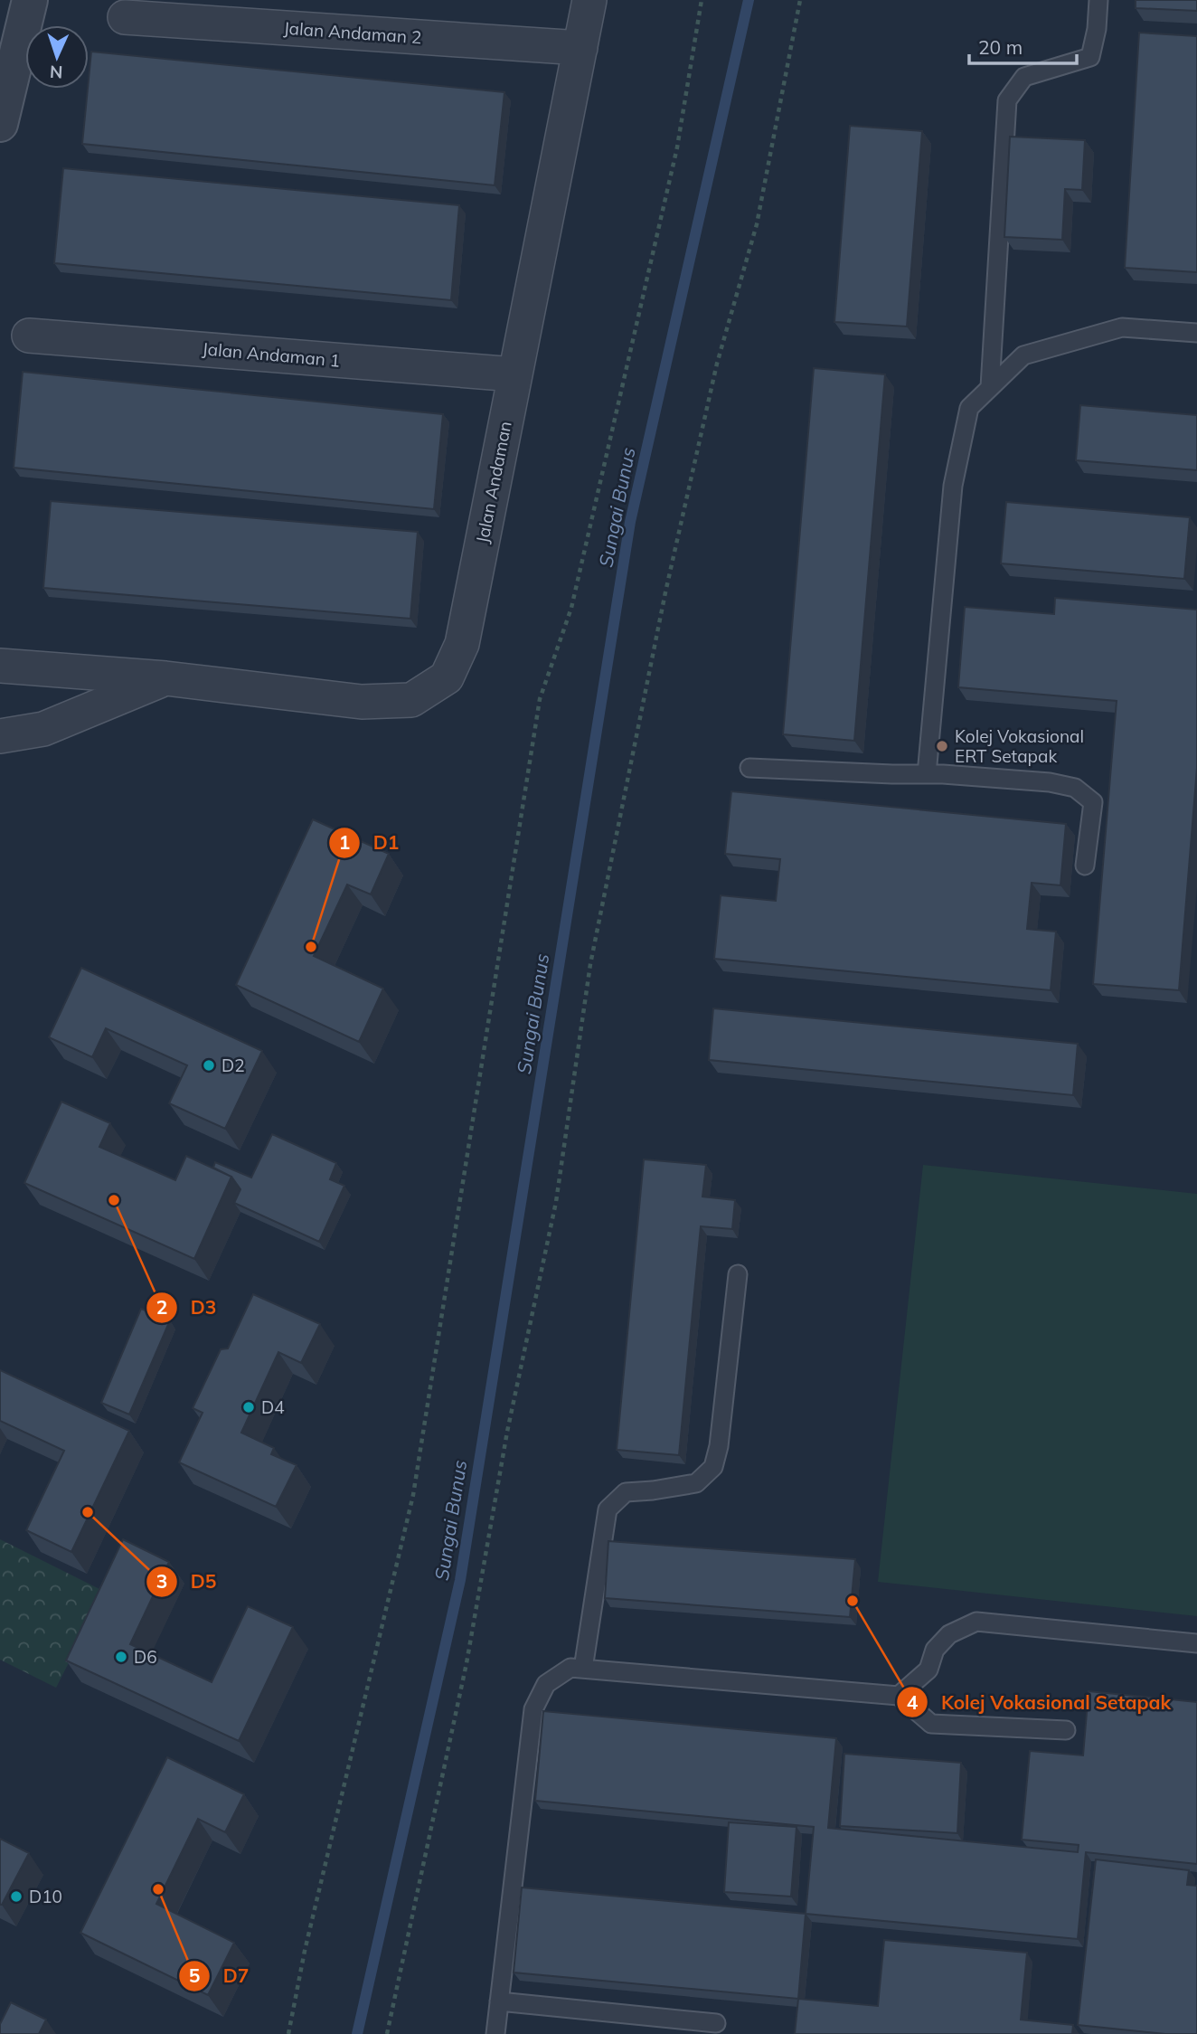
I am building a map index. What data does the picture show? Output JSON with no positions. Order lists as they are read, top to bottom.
{
  "streets": {
    "street": ["Jalan Andaman 2", "Jalan Andaman 1", "Jalan Andaman"]
  },
  "crossings": [
    ["Jalan Andaman 2", "Jalan Andaman"],
    ["Jalan Andaman 1", "Jalan Andaman"]
  ],
  "water": ["Sungai Bunus"],
  "places": [
    "Kolej Vokasional ERT Setapak",
    "D1",
    "D2",
    "D3",
    "D4",
    "D5",
    "Kolej Vokasional Setapak",
    "D6",
    "D7",
    "D10"
  ],
  "scale_bar": "20 m",
  "north": "bottom"
}
